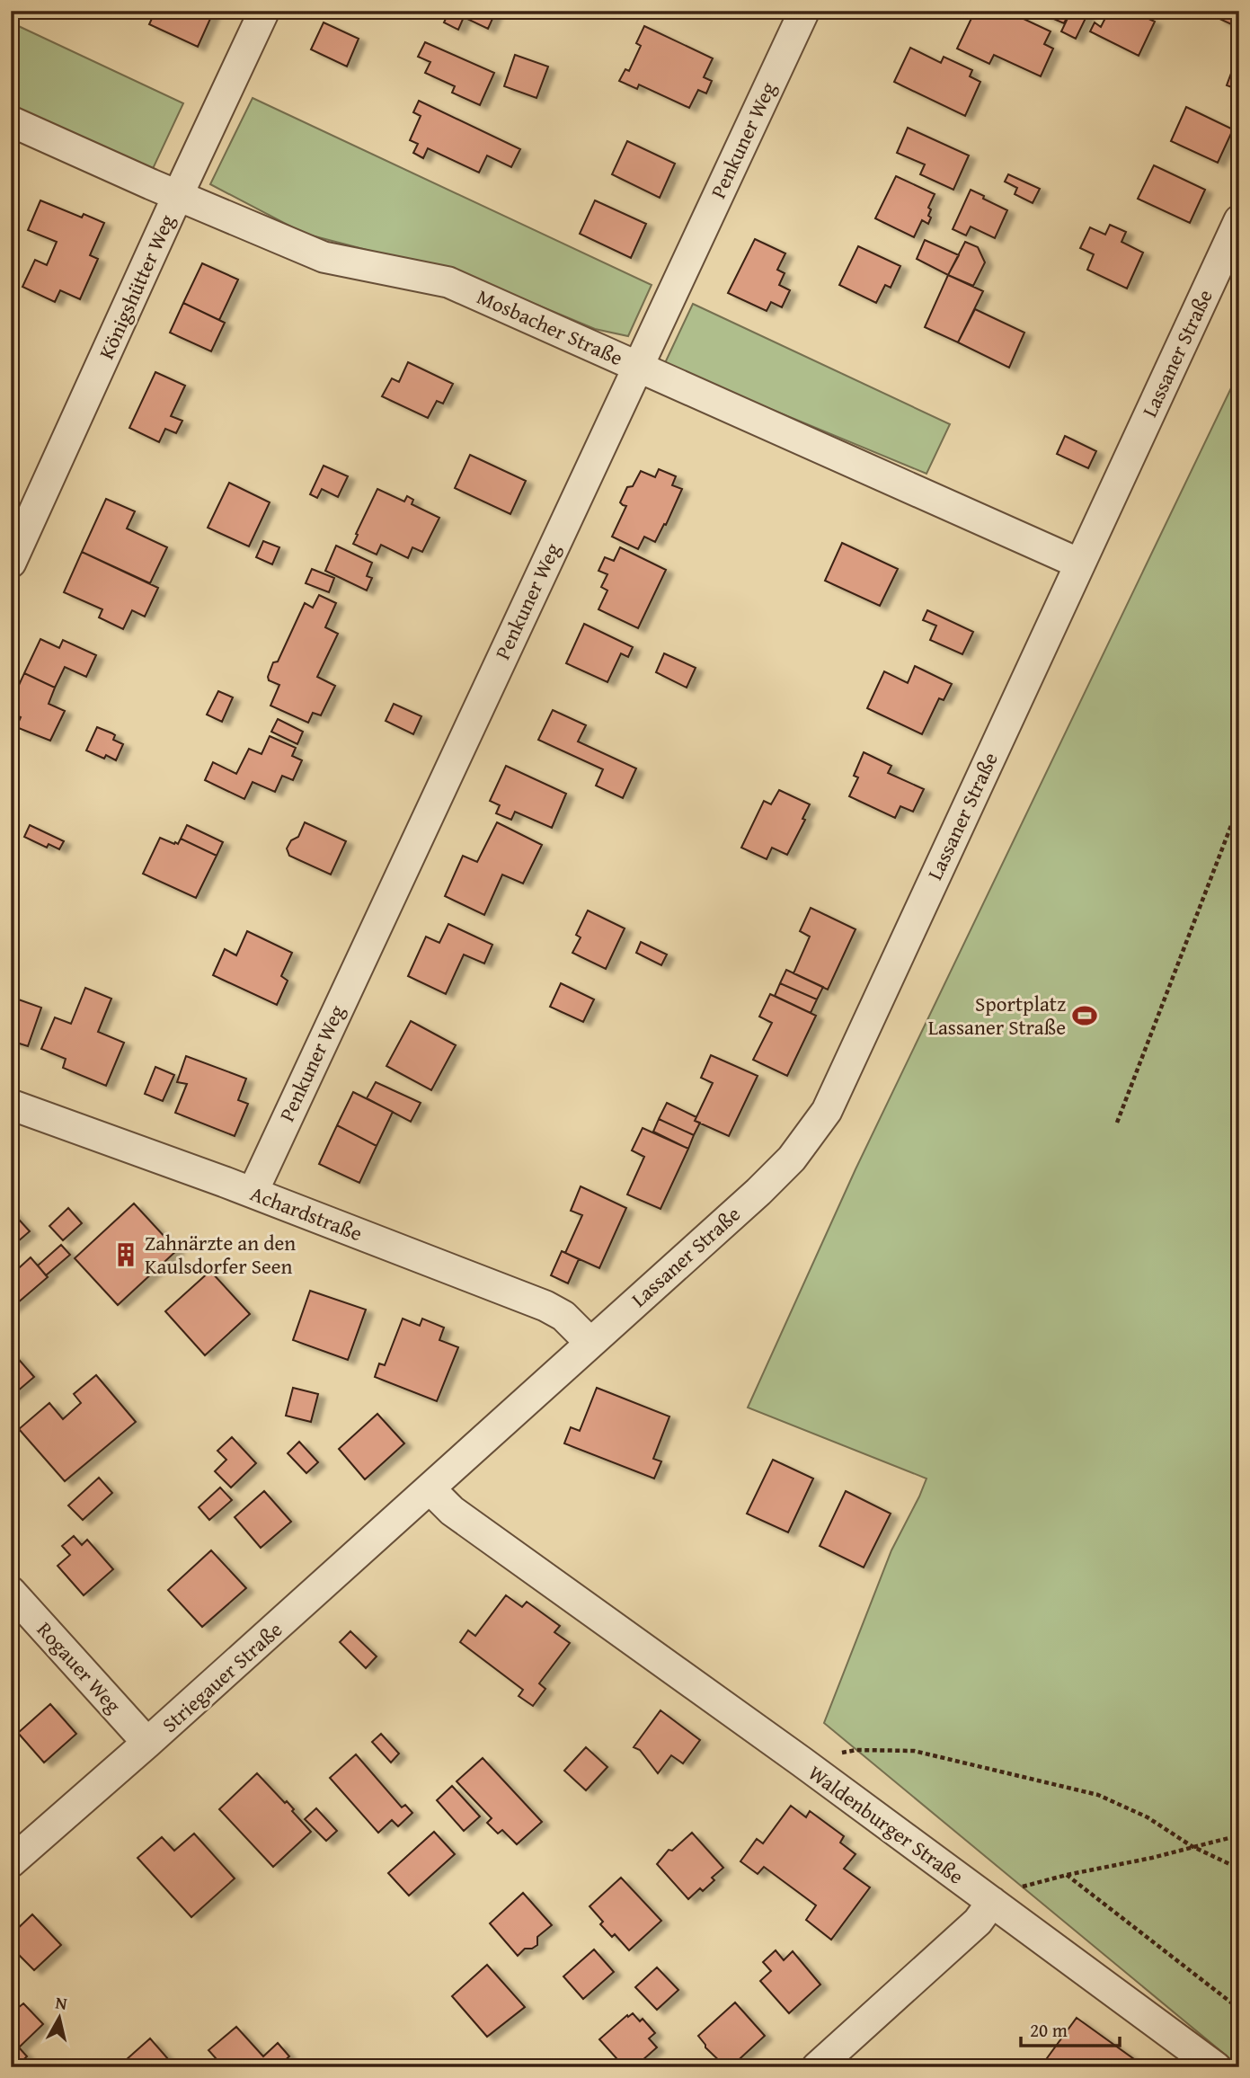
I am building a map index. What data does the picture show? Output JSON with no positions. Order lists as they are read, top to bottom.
{
  "streets": {
    "street": [
      "Penkuner Weg",
      "Königshütter Weg",
      "Mosbacher Straße",
      "Lassaner Straße",
      "Achardstraße",
      "Rogauer Weg",
      "Striegauer Straße",
      "Waldenburger Straße"
    ]
  },
  "crossings": [
    ["Penkuner Weg", "Mosbacher Straße"],
    ["Penkuner Weg", "Achardstraße"],
    ["Königshütter Weg", "Mosbacher Straße"],
    ["Mosbacher Straße", "Lassaner Straße"],
    ["Lassaner Straße", "Achardstraße"],
    ["Lassaner Straße", "Striegauer Straße"],
    ["Achardstraße", "Striegauer Straße"],
    ["Rogauer Weg", "Striegauer Straße"]
  ],
  "places": {
    "sports": ["Sportplatz Lassaner Straße"],
    "building": ["Zahnärzte an den Kaulsdorfer Seen"]
  },
  "scale_bar": "20 m",
  "north": "top"
}
